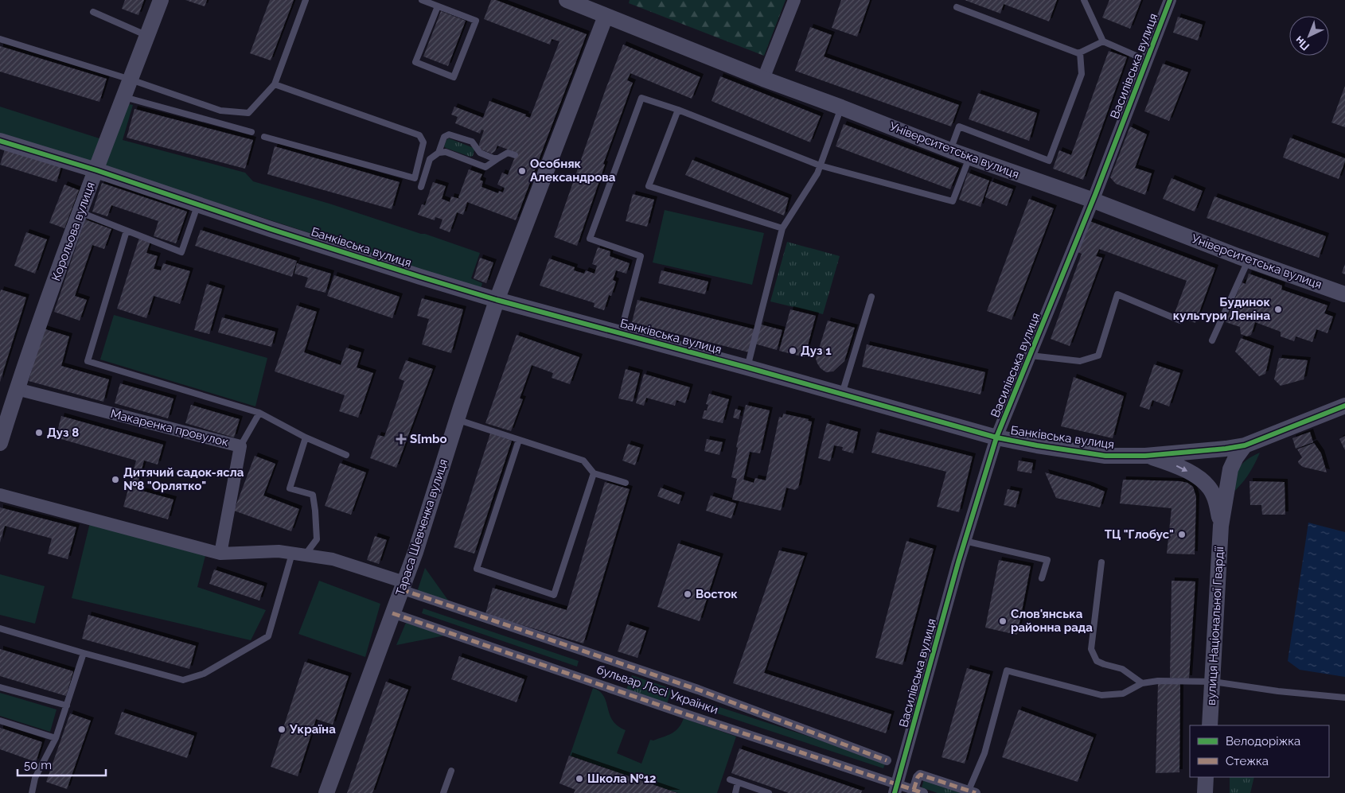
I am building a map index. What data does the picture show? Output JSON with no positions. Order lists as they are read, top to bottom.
{
  "streets": {
    "street": [
      "Василівська вулиця",
      "Університетська вулиця",
      "Корольова вулиця",
      "Банківська вулиця",
      "Макаренка провулок",
      "Тараса Шевченка вулиця",
      "вулиця Національної Гвардії",
      "бульвар Лесі Українки"
    ]
  },
  "crossings": [
    ["Василівська вулиця", "Університетська вулиця"],
    ["Василівська вулиця", "Банківська вулиця"],
    ["Василівська вулиця", "бульвар Лесі Українки"],
    ["Університетська вулиця", "Тараса Шевченка вулиця"],
    ["Корольова вулиця", "Банківська вулиця"],
    ["Корольова вулиця", "Макаренка провулок"],
    ["Банківська вулиця", "Тараса Шевченка вулиця"],
    ["Тараса Шевченка вулиця", "бульвар Лесі Українки"]
  ],
  "places": {
    "other": [
      "Особняк Александрова",
      "Будинок культури Леніна",
      "Дуз 1",
      "Дуз 8",
      "Дитячий садок-ясла №8 \"Орлятко\"",
      "ТЦ \"Глобус\"",
      "Восток",
      "Слов'янська районна рада",
      "Україна",
      "Школа №12"
    ],
    "health": ["S[mbo"]
  },
  "legend": ["Велодоріжка", "Стежка"],
  "scale_bar": "50 m",
  "north": "bottom left"
}
